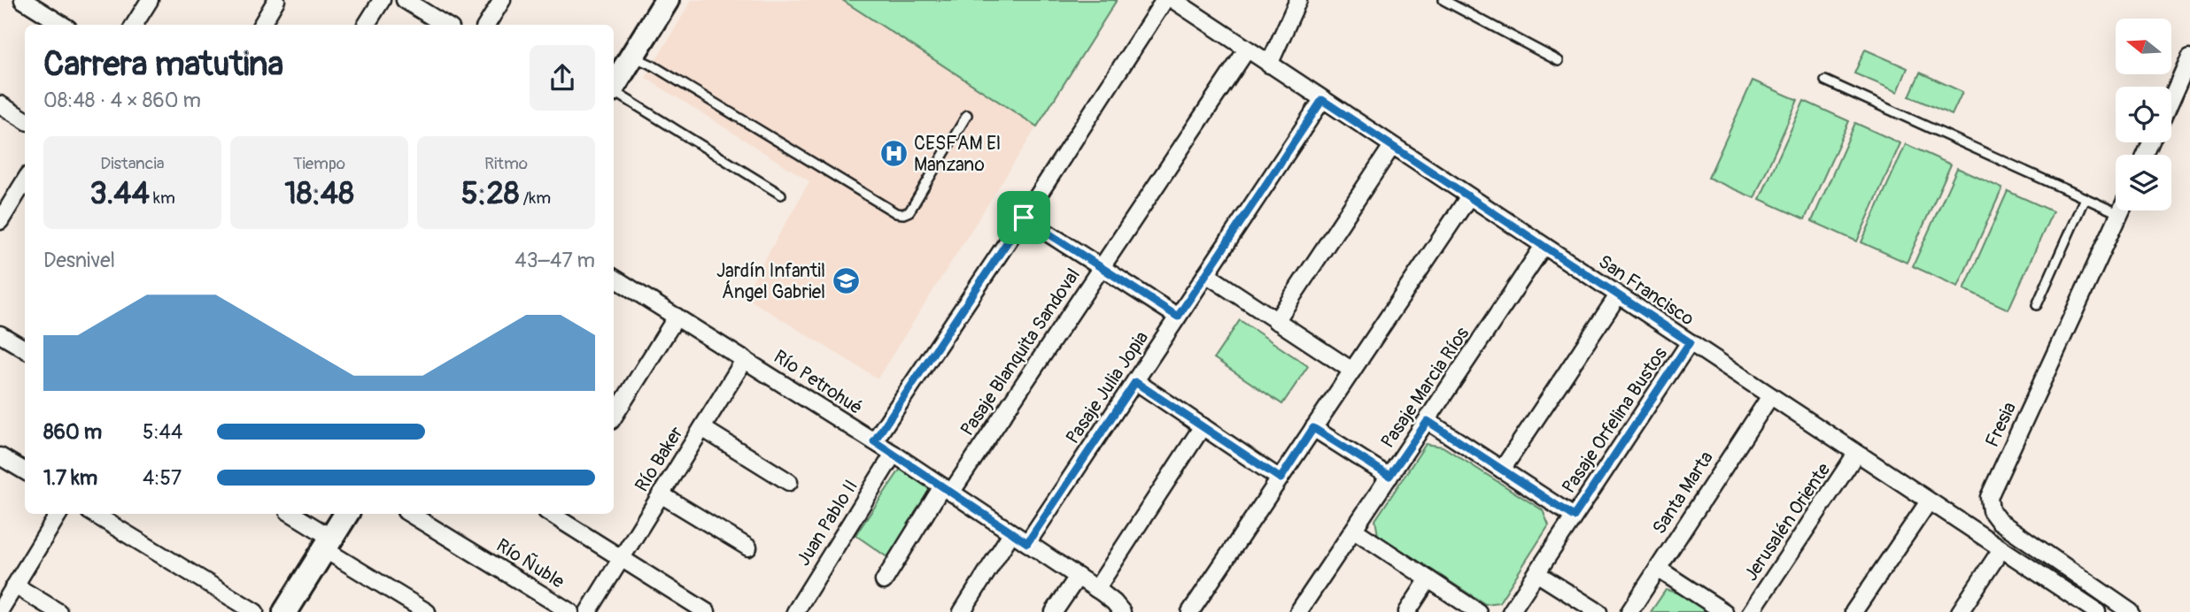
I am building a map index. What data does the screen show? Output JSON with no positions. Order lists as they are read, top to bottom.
{
  "streets": {
    "street": [
      "San Francisco",
      "Pasaje Blanquita Sandoval",
      "Río Petrohué",
      "Pasaje Julia Jopia",
      "Pasaje Marcia Ríos",
      "Pasaje Orfelina Bustos",
      "Fresia",
      "Río Baker",
      "Santa Marta",
      "Jerusalén Oriente",
      "Juan Pablo II",
      "Río Ñuble"
    ]
  },
  "crossings": [
    ["San Francisco", "Pasaje Blanquita Sandoval"],
    ["San Francisco", "Pasaje Julia Jopia"],
    ["San Francisco", "Pasaje Marcia Ríos"],
    ["San Francisco", "Pasaje Orfelina Bustos"],
    ["San Francisco", "Santa Marta"],
    ["San Francisco", "Jerusalén Oriente"],
    ["Pasaje Blanquita Sandoval", "Río Petrohué"],
    ["Río Petrohué", "Pasaje Julia Jopia"],
    ["Río Petrohué", "Río Baker"],
    ["Río Petrohué", "Juan Pablo II"]
  ],
  "places": {
    "hospital": ["CESFAM El Manzano"],
    "school or university": ["Jardín Infantil Ángel Gabriel"]
  },
  "north": "left",
  "page": {
    "heading": ["Carrera matutina", "08:48 · 4 × 860 m"],
    "stats": [
      ["Distancia", "3.44 km"],
      ["Tiempo", "18:48"],
      ["Ritmo", "5:28 /km"]
    ],
    "chart": ["Desnivel", "43–47 m"],
    "list": [
      {
        "name": "860 m",
        "note": "5:44"
      },
      {
        "name": "1.7 km",
        "note": "4:57"
      }
    ]
  }
}
